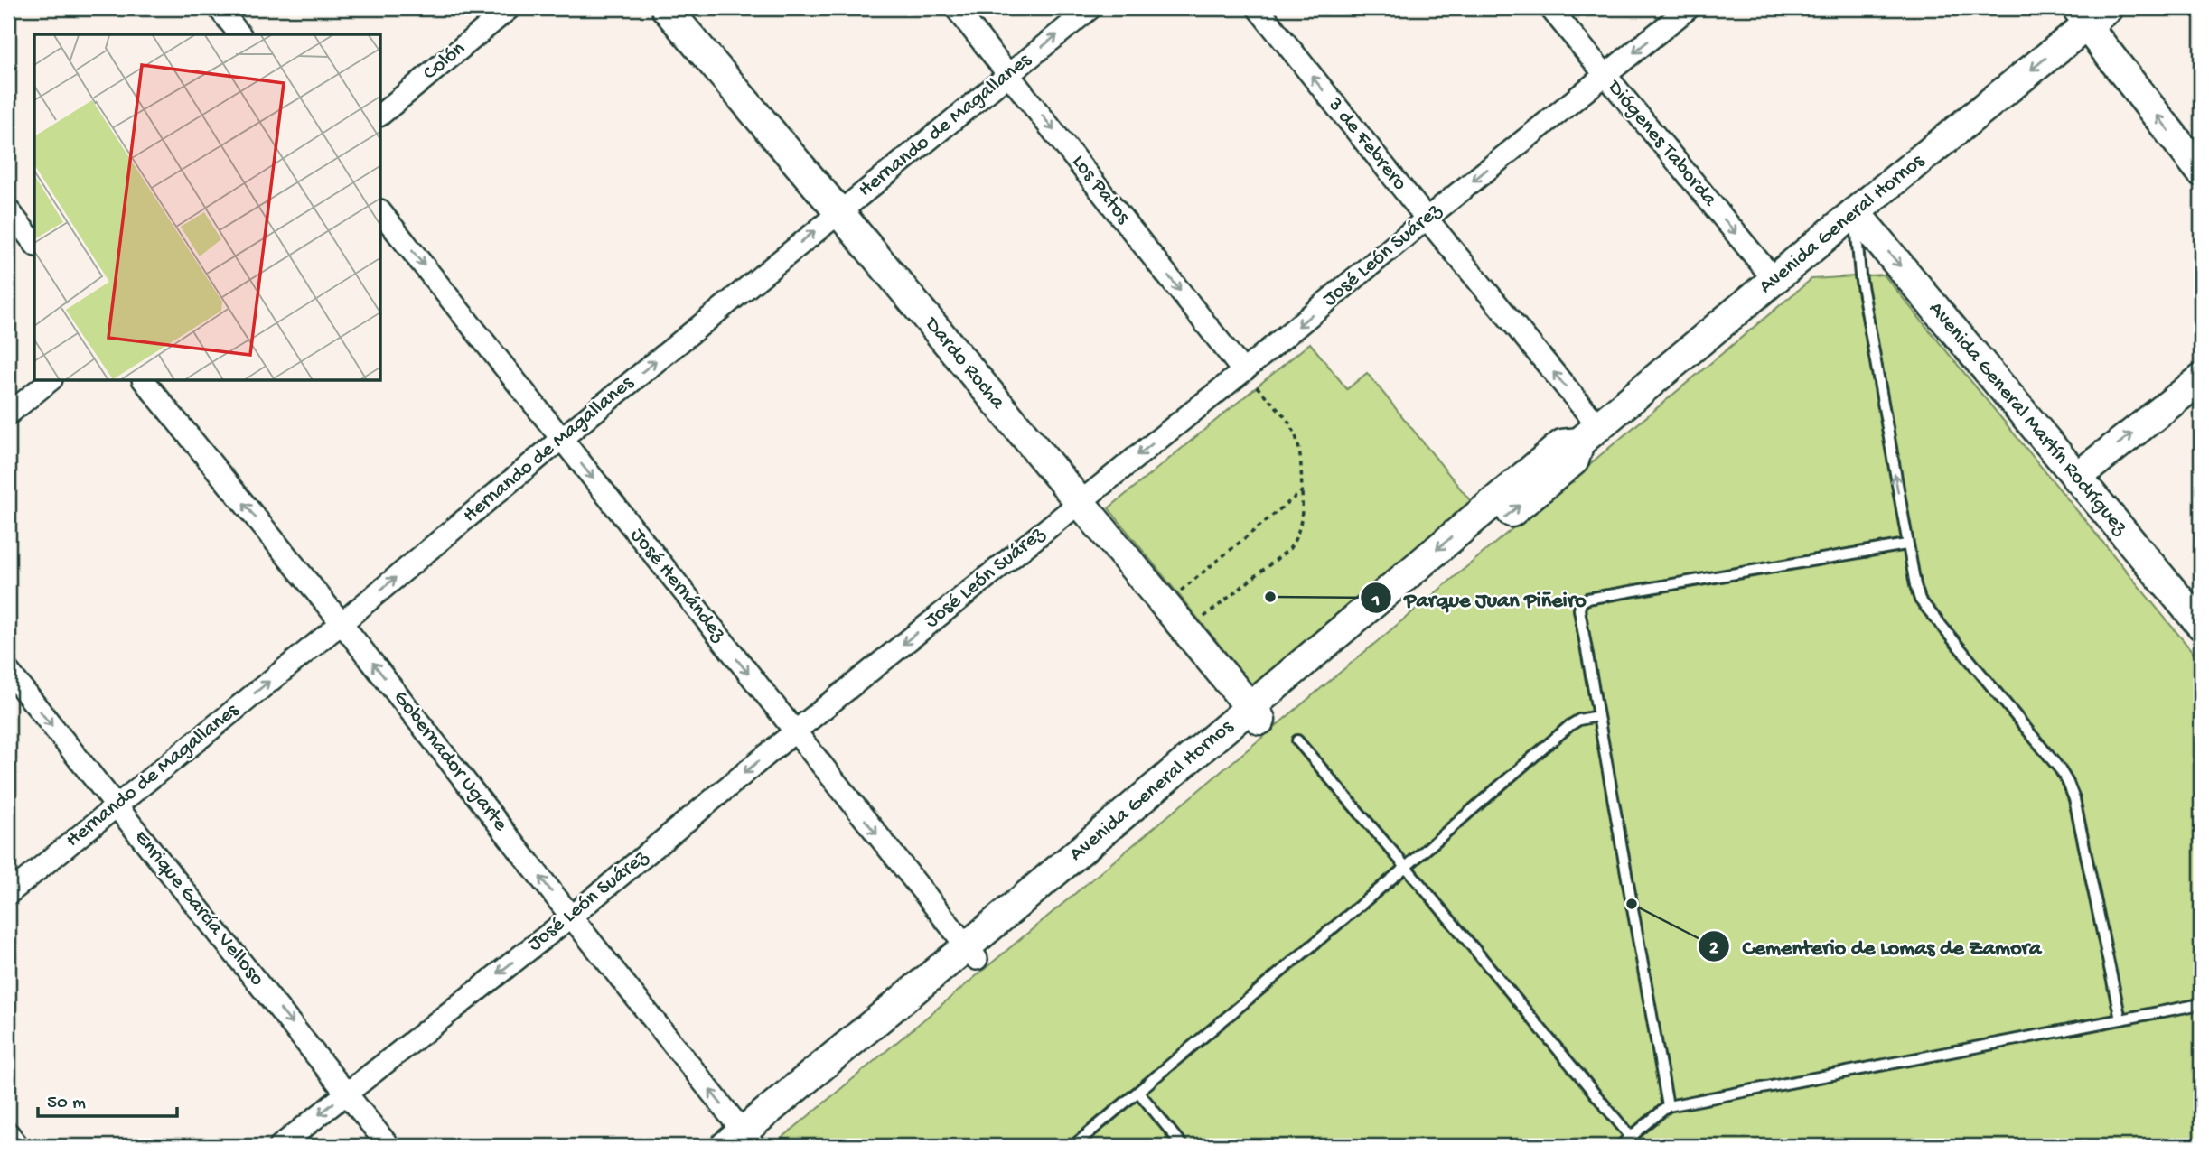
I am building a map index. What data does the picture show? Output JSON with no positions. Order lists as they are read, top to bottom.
{
  "streets": {
    "main road": ["Avenida General Hornos", "Dardo Rocha", "Avenida General Martín Rodríguez"],
    "street": [
      "Colón",
      "Hernando de Magallanes",
      "Diógenes Taborda",
      "3 de Febrero",
      "Los Patos",
      "José León Suárez",
      "José Hernández",
      "Gobernador Ugarte",
      "Enrique García Velloso"
    ]
  },
  "crossings": [
    ["Hernando de Magallanes", "Los Patos"],
    ["Hernando de Magallanes", "Dardo Rocha"],
    ["Hernando de Magallanes", "José Hernández"],
    ["Hernando de Magallanes", "Gobernador Ugarte"],
    ["Hernando de Magallanes", "Enrique García Velloso"],
    ["Diógenes Taborda", "Avenida General Hornos"],
    ["Diógenes Taborda", "José León Suárez"],
    ["3 de Febrero", "Avenida General Hornos"],
    ["3 de Febrero", "José León Suárez"],
    ["Los Patos", "José León Suárez"],
    ["Avenida General Hornos", "Dardo Rocha"],
    ["Avenida General Hornos", "Avenida General Martín Rodríguez"],
    ["Avenida General Hornos", "José Hernández"],
    ["Avenida General Hornos", "Gobernador Ugarte"],
    ["José León Suárez", "Dardo Rocha"],
    ["José León Suárez", "José Hernández"],
    ["José León Suárez", "Gobernador Ugarte"],
    ["José León Suárez", "Enrique García Velloso"]
  ],
  "one_way": [
    "Hernando de Magallanes",
    "Diógenes Taborda",
    "3 de Febrero",
    "Los Patos",
    "José León Suárez",
    "Avenida General Martín Rodríguez",
    "José Hernández",
    "Gobernador Ugarte",
    "Enrique García Velloso"
  ],
  "places": ["Parque Juan Piñeiro", "Cementerio de Lomas de Zamora"],
  "scale_bar": "50 m"
}
